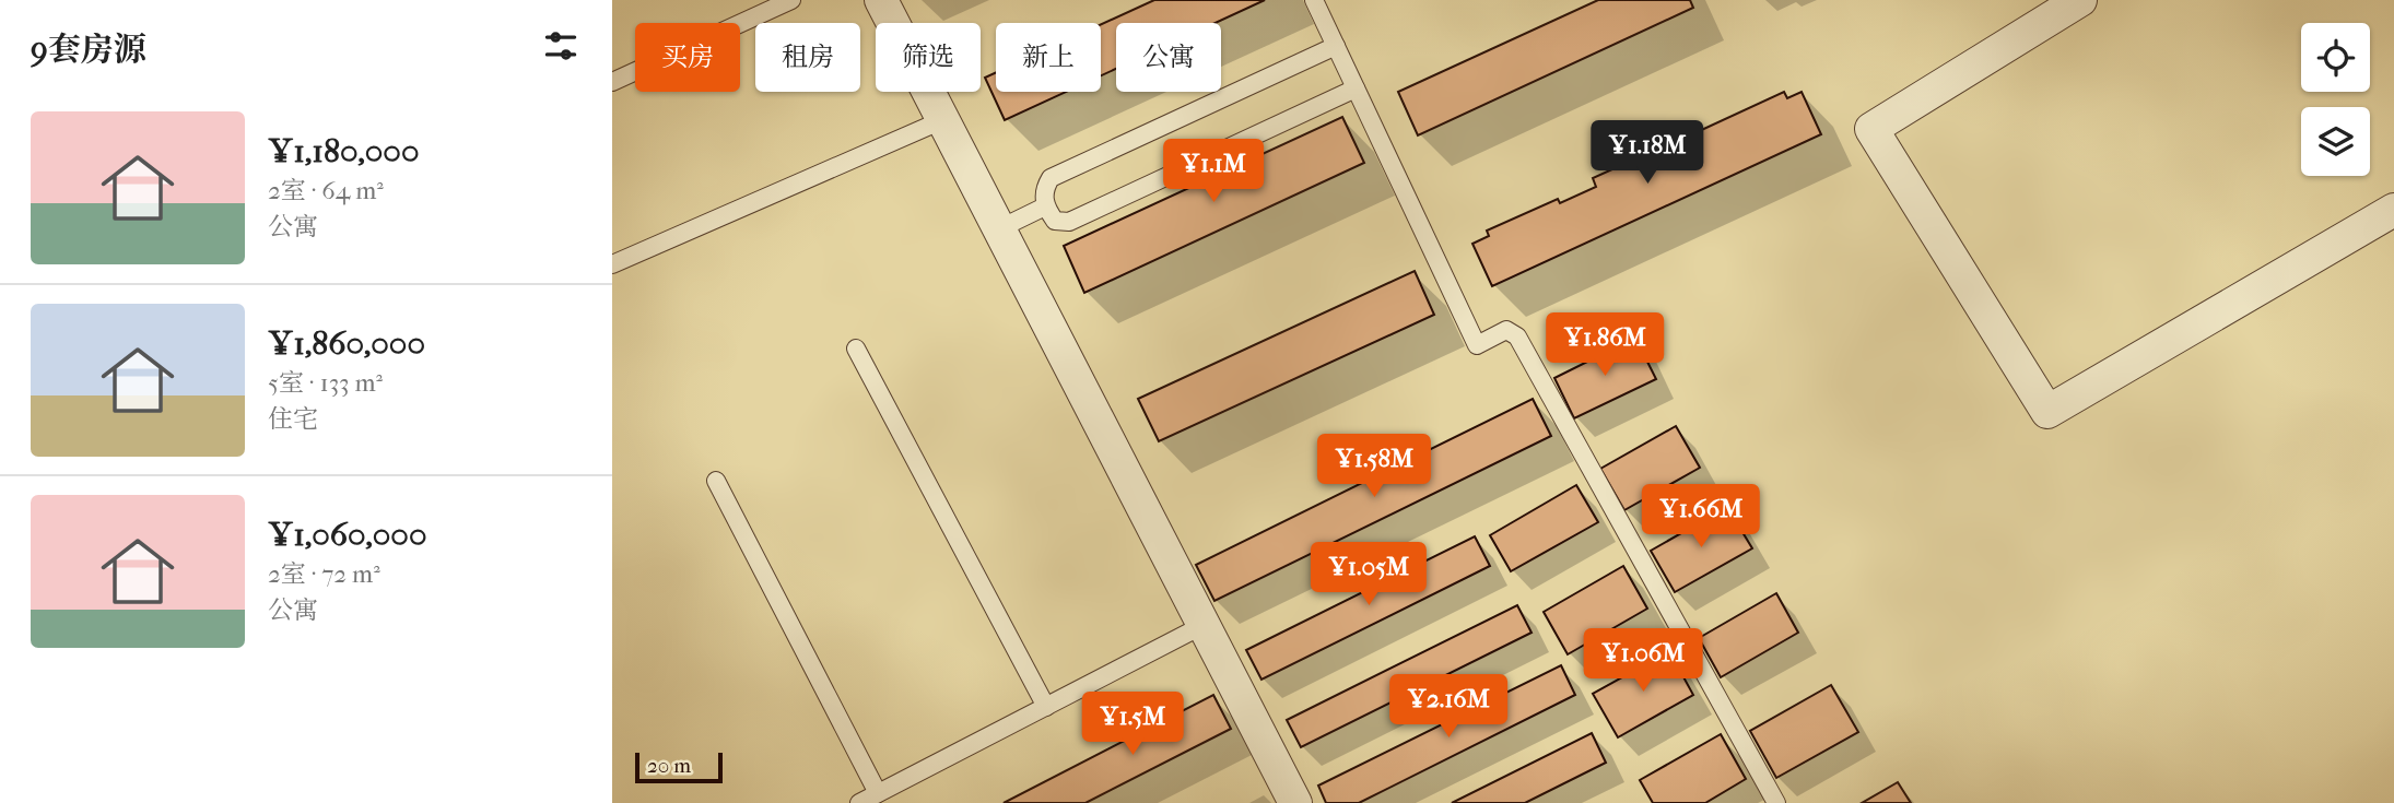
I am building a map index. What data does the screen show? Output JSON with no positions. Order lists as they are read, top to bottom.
{
  "scale_bar": "20 m",
  "page": {
    "heading": "9套房源",
    "chip": [
      "买房",
      "租房",
      "筛选",
      "新上",
      "公寓"
    ],
    "list": [
      {
        "name": "¥1,180,000",
        "note": "2室 · 64 m² · 公寓"
      },
      {
        "name": "¥1,860,000",
        "note": "5室 · 133 m² · 住宅"
      },
      {
        "name": "¥1,060,000",
        "note": "2室 · 72 m² · 公寓"
      }
    ],
    "price": [
      "¥1.18M",
      "¥1.1M",
      "¥1.86M",
      "¥1.58M",
      "¥1.66M",
      "¥1.05M",
      "¥1.06M",
      "¥2.16M",
      "¥1.5M"
    ],
    "scale": "20 m"
  }
}
